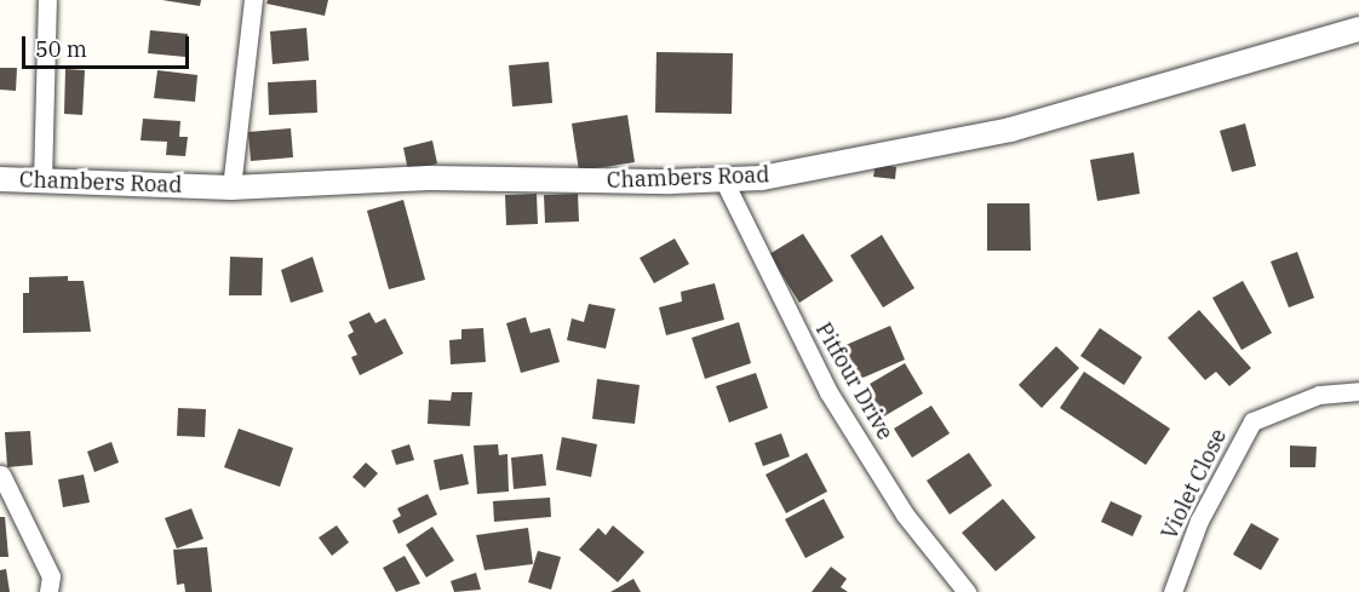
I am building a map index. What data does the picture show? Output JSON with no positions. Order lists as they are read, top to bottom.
{
  "streets": {
    "street": ["Chambers Road", "Pitfour Drive", "Violet Close"]
  },
  "crossings": [
    ["Chambers Road", "Pitfour Drive"]
  ],
  "scale_bar": "50 m"
}
